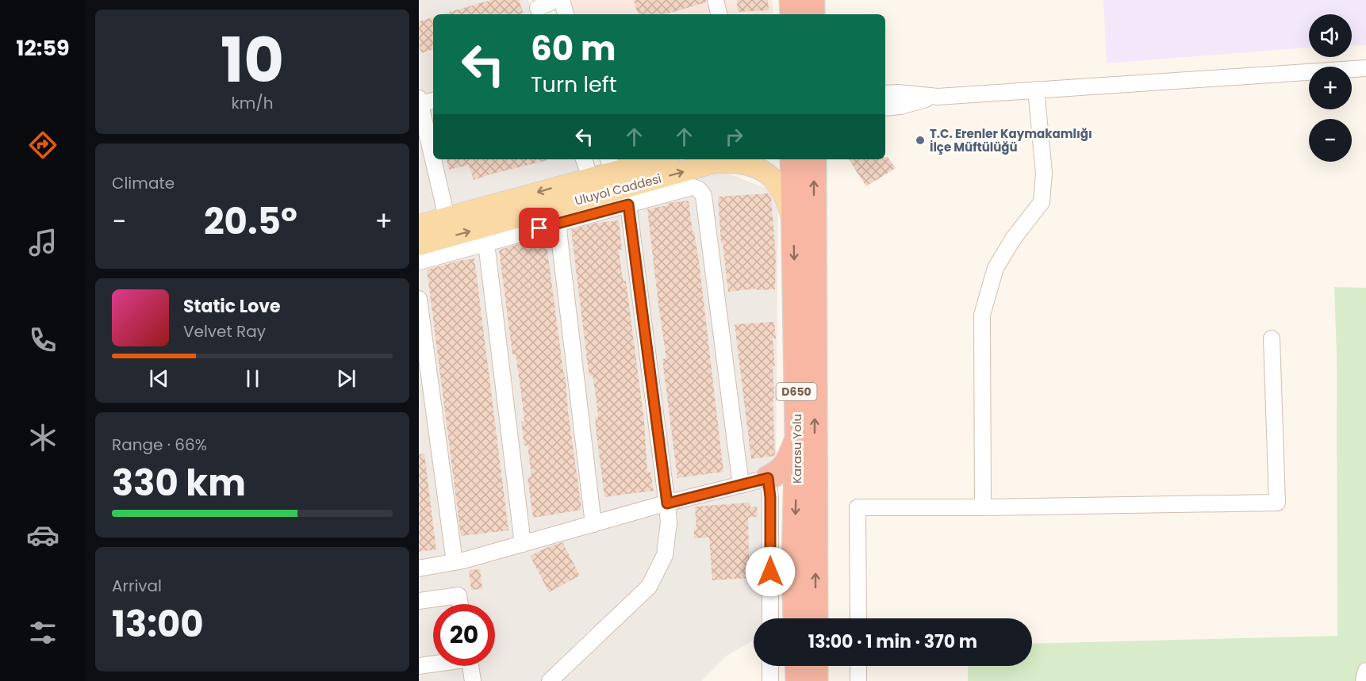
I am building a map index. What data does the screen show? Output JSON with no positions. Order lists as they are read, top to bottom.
{
  "streets": {
    "highway": ["D650", "Karasu Yolu"],
    "main road": ["Uluyol Caddesi"]
  },
  "crossings": [
    ["Uluyol Caddesi", "Karasu Yolu"]
  ],
  "places": ["T.C. Erenler Kaymakamlığı İlçe Müftülüğü"],
  "page": {
    "tabs": "12:59",
    "tile": [
      ["10", "km/h"],
      "Climate",
      ["Range · 66%", "330 km"],
      ["Arrival", "13:00"]
    ],
    "map_buttons": ["+", "−"],
    "turn": ["60 m", "Turn left"],
    "heat": ["−", "20.5°", "+"],
    "song": ["Static Love", "Velvet Ray"],
    "limit": "20",
    "trip": "13:00 · 1 min · 370 m"
  }
}
